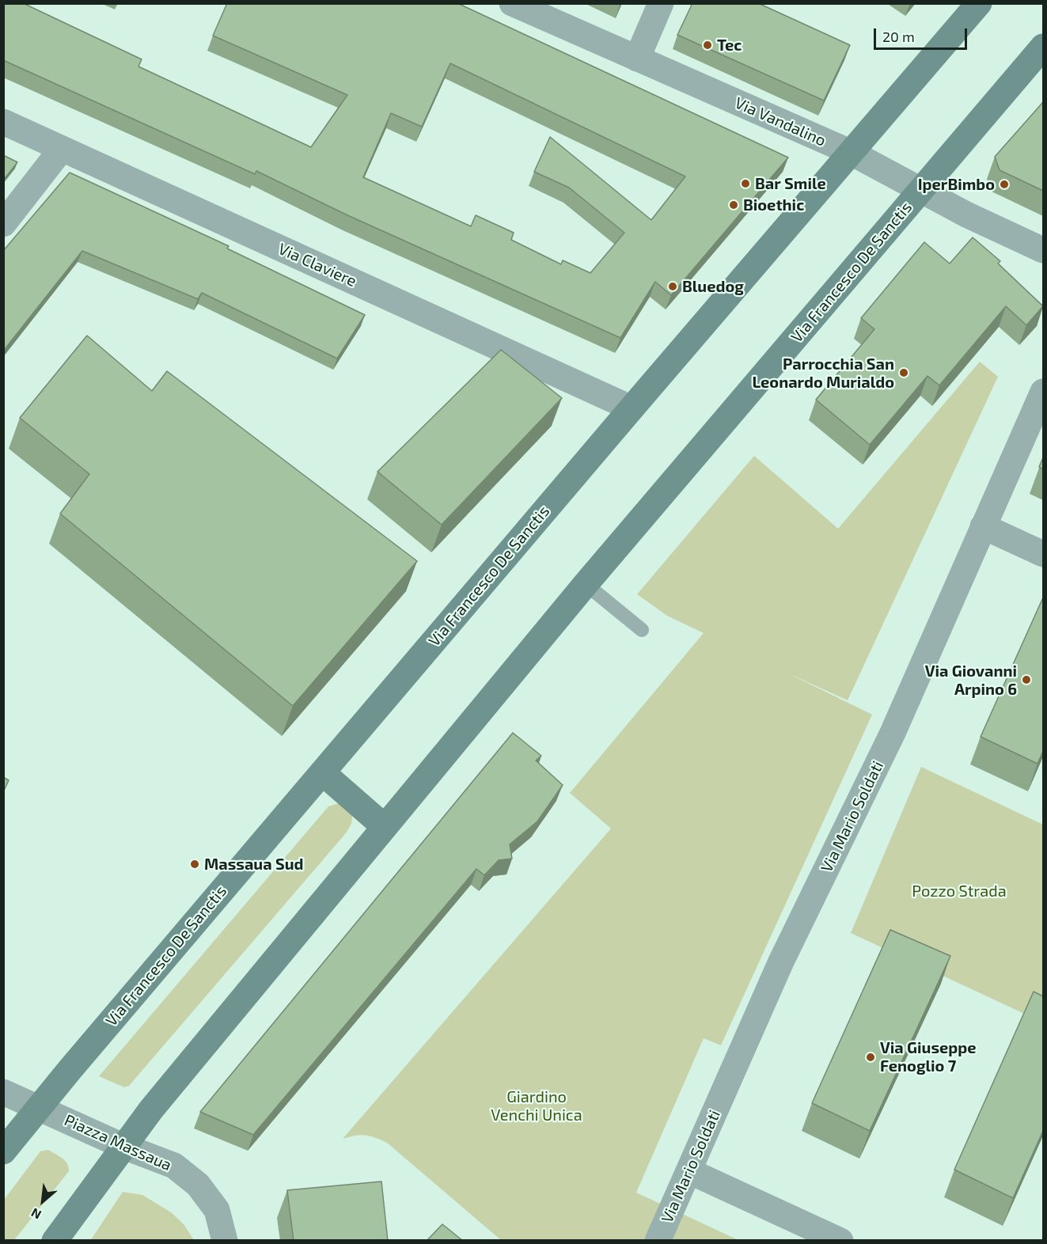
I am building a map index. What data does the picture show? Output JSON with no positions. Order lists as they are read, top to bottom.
{
  "streets": {
    "main road": ["Via Francesco De Sanctis"],
    "street": [
      "Via Vandalino",
      "Via Claviere",
      "Via Mario Soldati",
      "Piazza Massaua"
    ]
  },
  "crossings": [
    ["Via Vandalino", "Via Francesco De Sanctis"],
    ["Via Claviere", "Via Francesco De Sanctis"],
    ["Via Francesco De Sanctis", "Piazza Massaua"]
  ],
  "parks": ["Pozzo Strada", "Giardino Venchi Unica"],
  "places": [
    "Tec",
    "Bar Smile",
    "IperBimbo",
    "Bioethic",
    "Bluedog",
    "Parrocchia San Leonardo Murialdo",
    "Via Giovanni Arpino 6",
    "Massaua Sud",
    "Via Giuseppe Fenoglio 7"
  ],
  "scale_bar": "20 m",
  "north": "bottom left"
}
